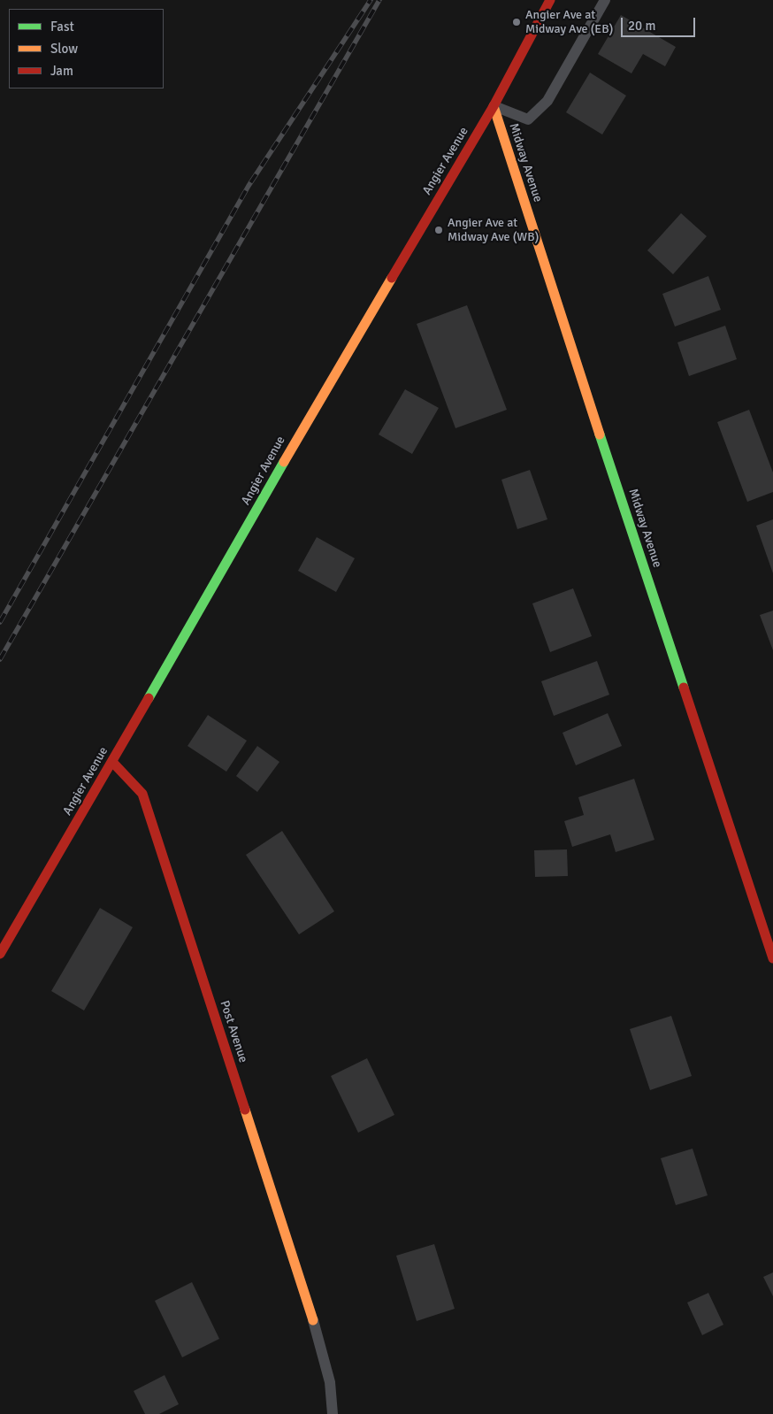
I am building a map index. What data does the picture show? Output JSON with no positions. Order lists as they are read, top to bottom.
{
  "streets": {
    "street": ["Angier Avenue", "Midway Avenue", "Post Avenue"]
  },
  "crossings": [
    ["Angier Avenue", "Midway Avenue"],
    ["Angier Avenue", "Post Avenue"]
  ],
  "places": ["Angier Ave at Midway Ave (EB)", "Angier Ave at Midway Ave (WB)"],
  "legend": ["Fast", "Slow", "Jam"],
  "scale_bar": "20 m"
}
